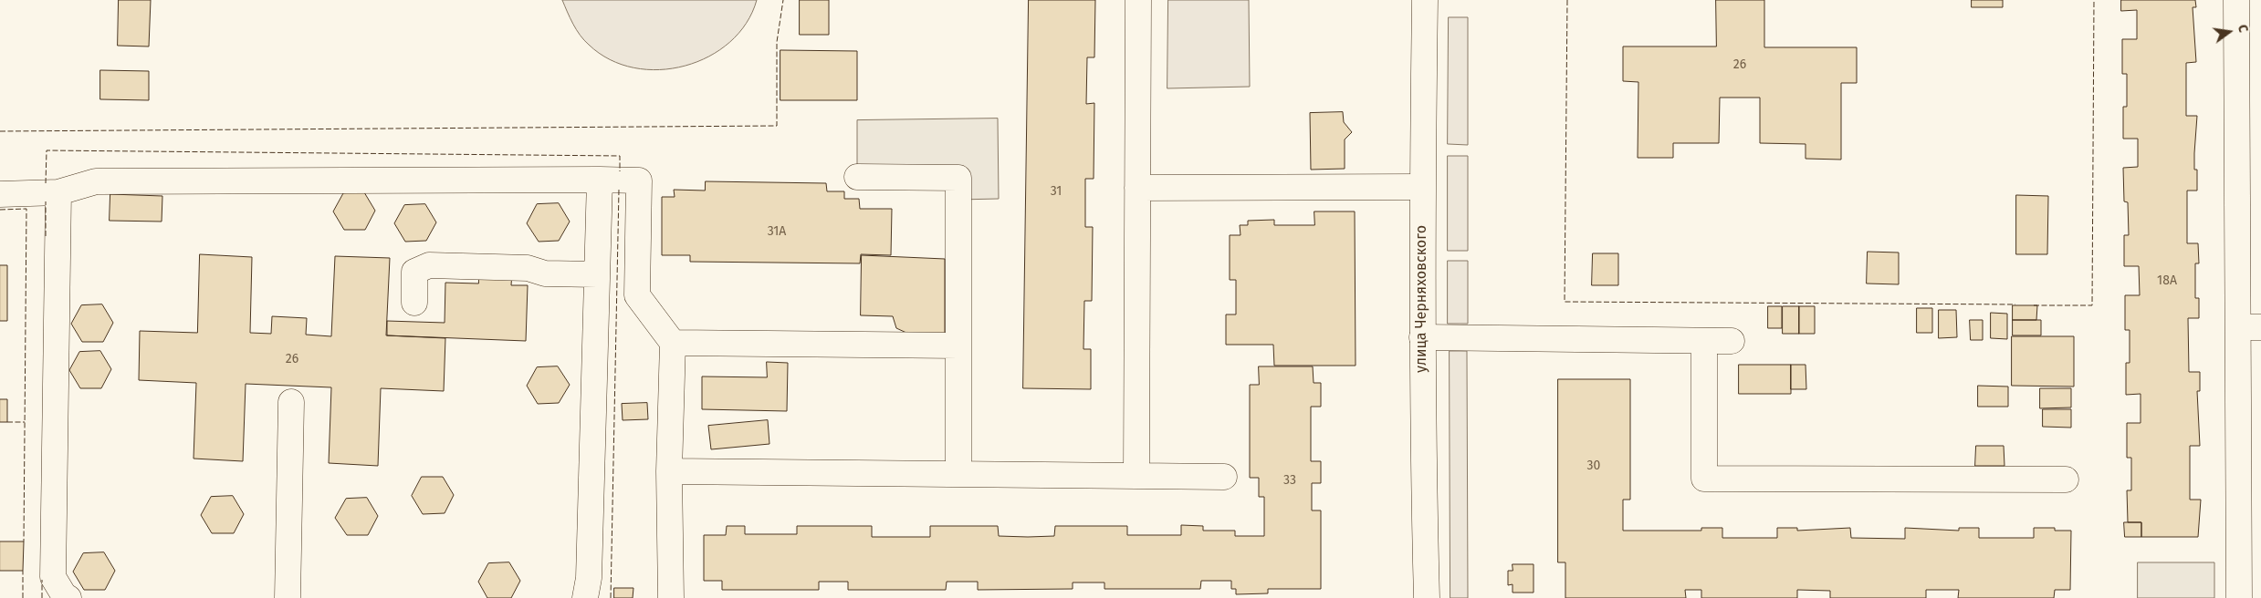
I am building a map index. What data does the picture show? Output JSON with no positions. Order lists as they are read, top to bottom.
{
  "streets": {
    "main road": ["улица Черняховского"]
  },
  "house_numbers": [
    "26",
    "31",
    "31А",
    "18А",
    "26",
    "30",
    "33"
  ],
  "north": "right"
}
